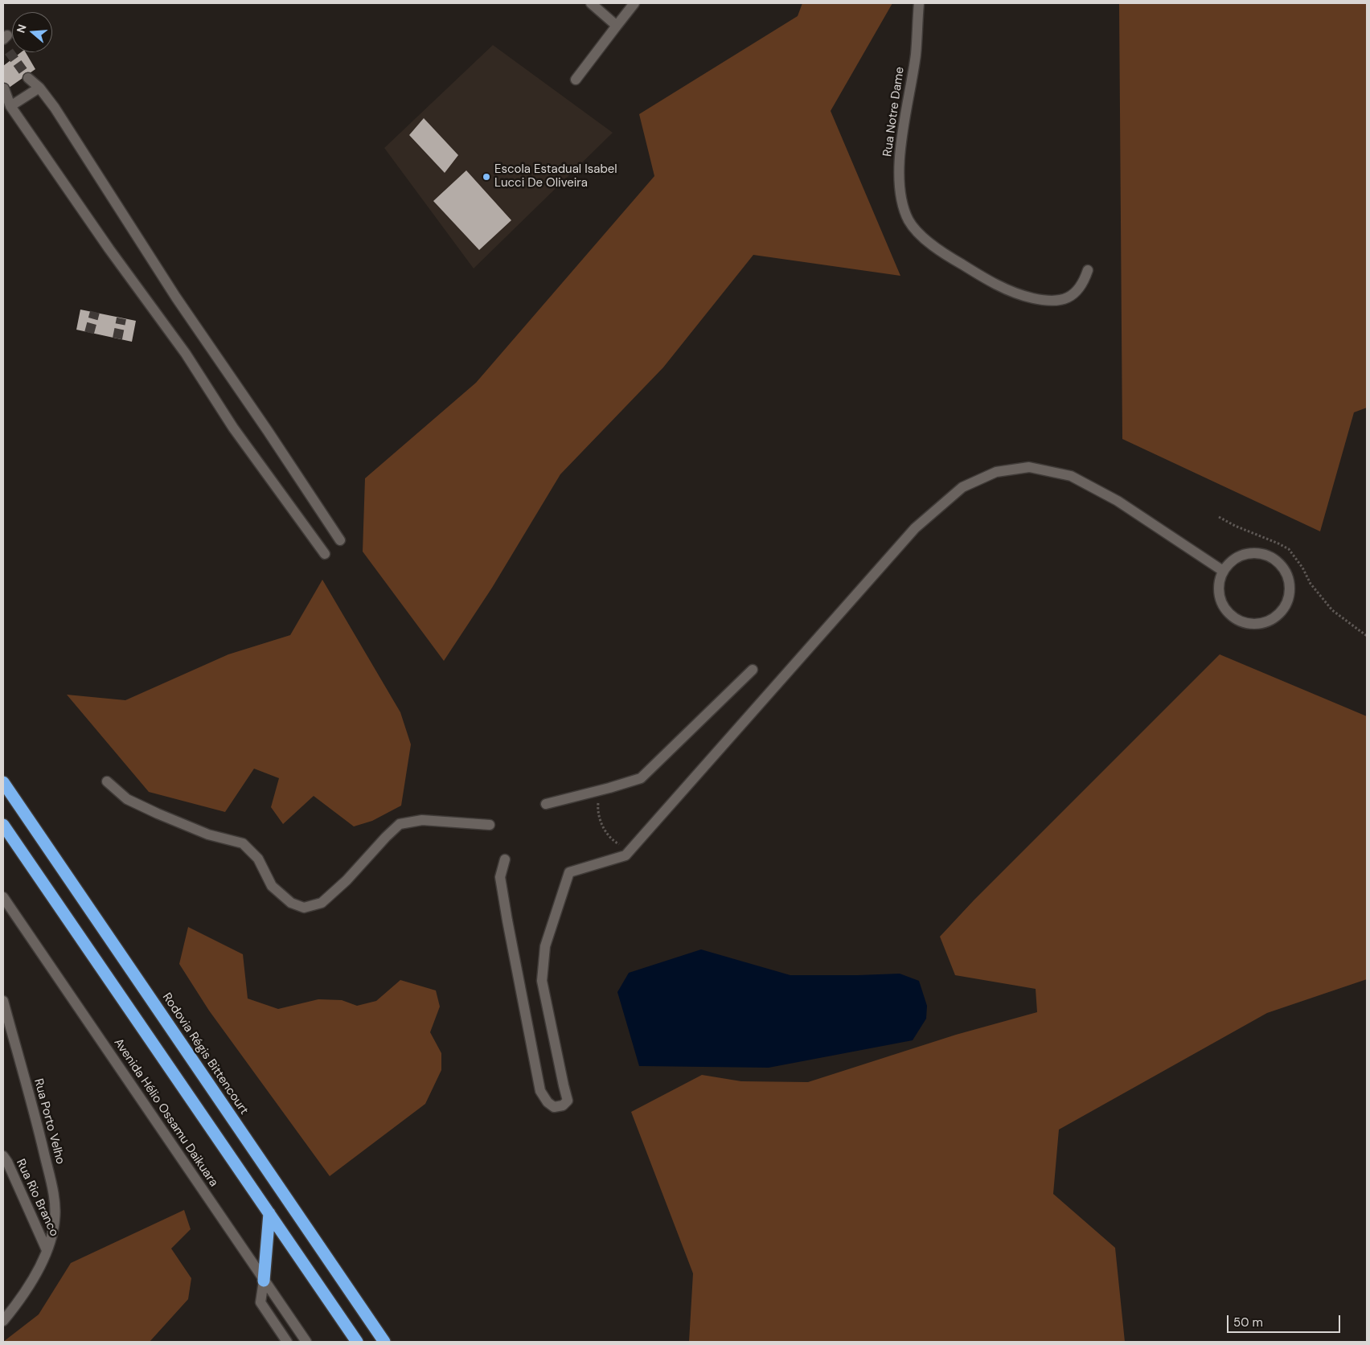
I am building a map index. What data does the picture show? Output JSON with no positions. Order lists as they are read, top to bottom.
{
  "streets": {
    "highway": ["Rodovia Régis Bittencourt"],
    "street": [
      "Rua Notre Dame",
      "Avenida Hélio Ossamu Daikuara",
      "Rua Porto Velho",
      "Rua Rio Branco"
    ]
  },
  "crossings": [
    ["Rua Porto Velho", "Rua Rio Branco"]
  ],
  "places": ["Escola Estadual Isabel Lucci De Oliveira"],
  "scale_bar": "50 m",
  "north": "left"
}
